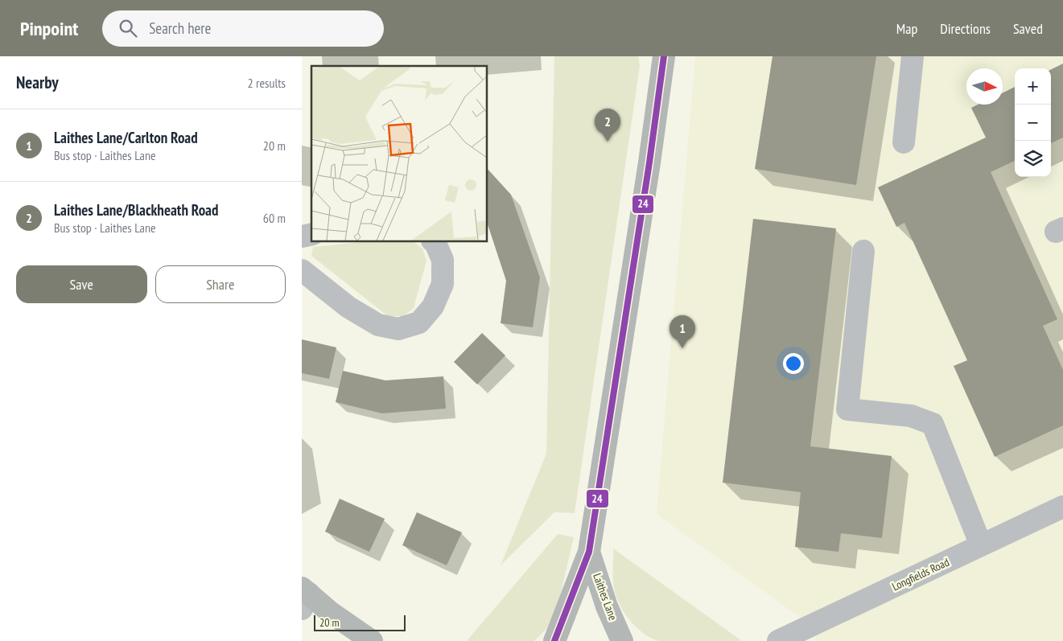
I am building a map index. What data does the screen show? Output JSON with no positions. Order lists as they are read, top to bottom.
{
  "streets": {
    "main road": ["Laithes Lane"],
    "street": ["Longfields Road"]
  },
  "lines": ["transit line 24"],
  "scale_bar": "20 m",
  "north": "right",
  "page": {
    "header": "Pinpoint",
    "search": "Search here",
    "nav": ["Map", "Directions", "Saved"],
    "heading": ["Nearby", "2 results"],
    "map_buttons": ["+", "−"],
    "list": [
      {
        "mark": "1",
        "name": "Laithes Lane/Carlton Road",
        "note": "Bus stop · Laithes Lane",
        "value": "20 m"
      },
      {
        "mark": "2",
        "name": "Laithes Lane/Blackheath Road",
        "note": "Bus stop · Laithes Lane",
        "value": "60 m"
      }
    ],
    "pins": ["2", "1"],
    "buttons": ["Save", "Share"],
    "scale": "20 m"
  }
}
